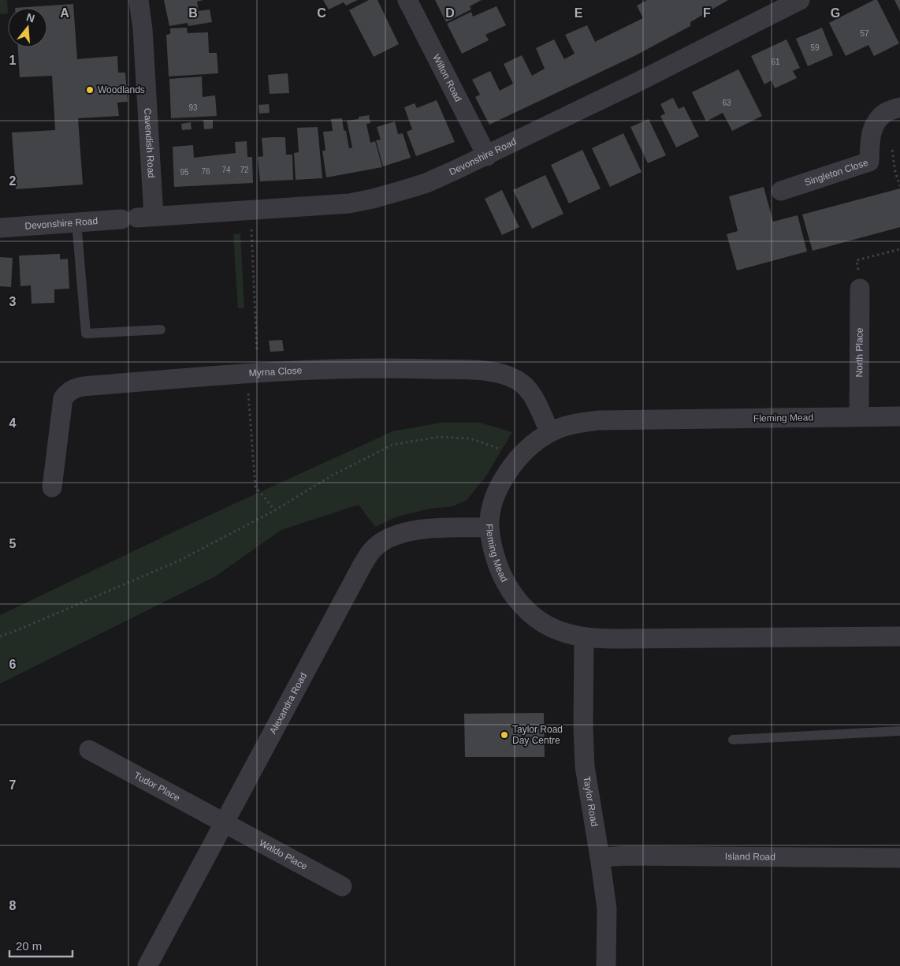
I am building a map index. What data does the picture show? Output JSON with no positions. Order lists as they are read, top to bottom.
{
  "streets": {
    "street": [
      "Wilton Road",
      "Cavendish Road",
      "Devonshire Road",
      "Singleton Close",
      "North Place",
      "Myrna Close",
      "Fleming Mead",
      "Alexandra Road",
      "Tudor Place",
      "Taylor Road",
      "Waldo Place",
      "Island Road"
    ]
  },
  "crossings": [
    ["Wilton Road", "Devonshire Road"],
    ["Cavendish Road", "Devonshire Road"],
    ["North Place", "Fleming Mead"],
    ["Myrna Close", "Fleming Mead"],
    ["Fleming Mead", "Alexandra Road"],
    ["Fleming Mead", "Taylor Road"],
    ["Alexandra Road", "Tudor Place"],
    ["Alexandra Road", "Waldo Place"],
    ["Tudor Place", "Waldo Place"],
    ["Taylor Road", "Island Road"]
  ],
  "places": ["Woodlands", "Taylor Road Day Centre"],
  "house_numbers": [
    "57",
    "59",
    "61",
    "63",
    "93",
    "74",
    "72",
    "76",
    "95"
  ],
  "scale_bar": "20 m",
  "north": "top",
  "grid": {
    "columns": [
      "A",
      "B",
      "C",
      "D",
      "E",
      "F",
      "G"
    ],
    "rows": [
      "1",
      "2",
      "3",
      "4",
      "5",
      "6",
      "7",
      "8"
    ]
  }
}
